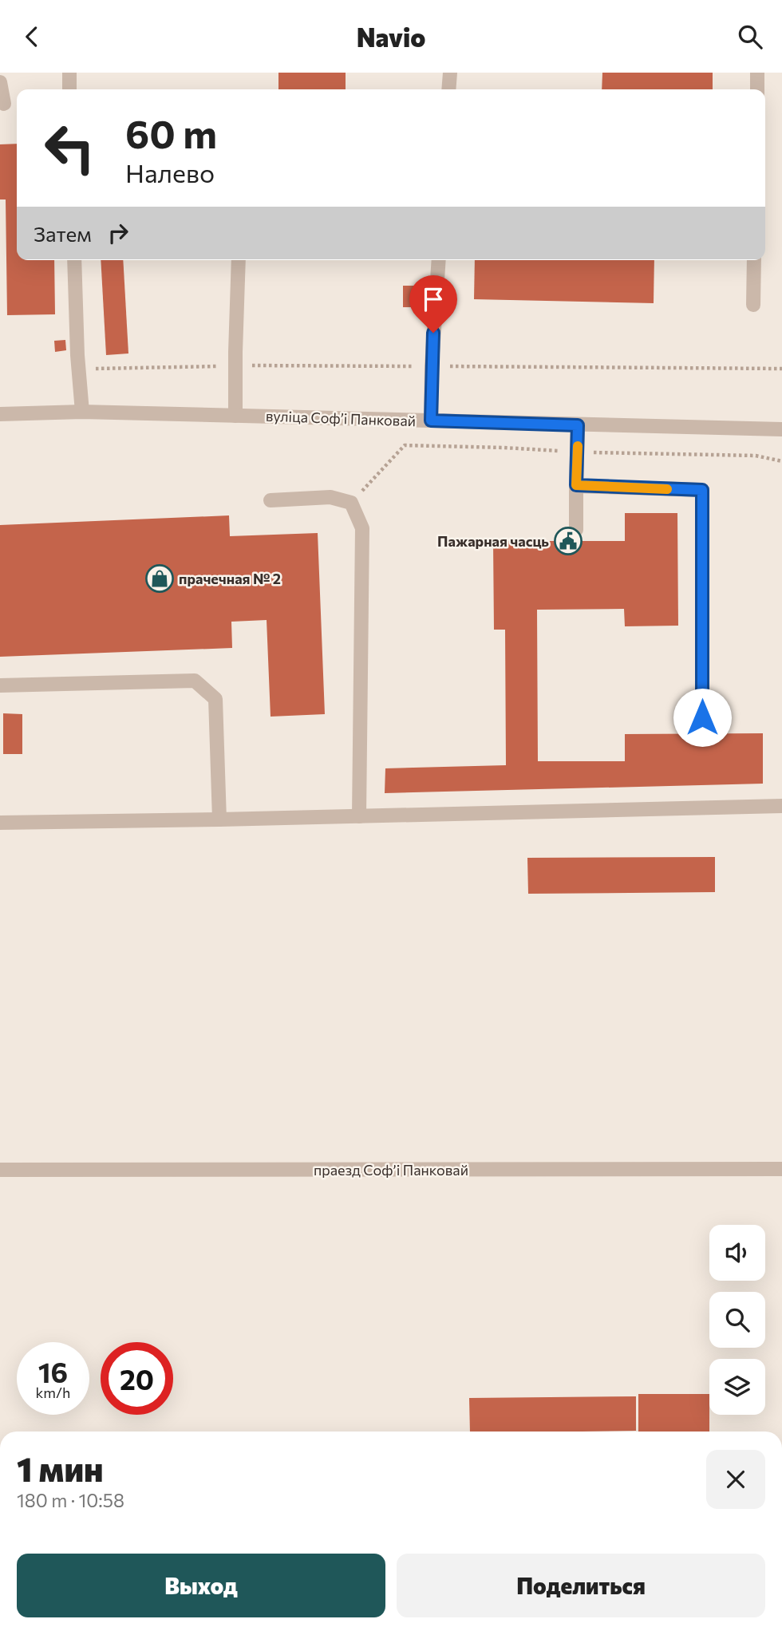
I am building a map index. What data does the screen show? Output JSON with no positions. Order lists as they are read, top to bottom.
{
  "streets": {
    "street": ["вуліца Софʼі Панковай", "праезд Софʼі Панковай"]
  },
  "places": {
    "public building": ["Пажарная часць"],
    "shop": ["прачечная № 2"]
  },
  "page": {
    "header": "Navio",
    "turn": ["60 m", "Налево"],
    "then": "Затем",
    "speed": "16 km/h",
    "limit": "20",
    "heading": ["1 мин", "180 m · 10:58"],
    "buttons": ["Выход", "Поделиться"]
  }
}
